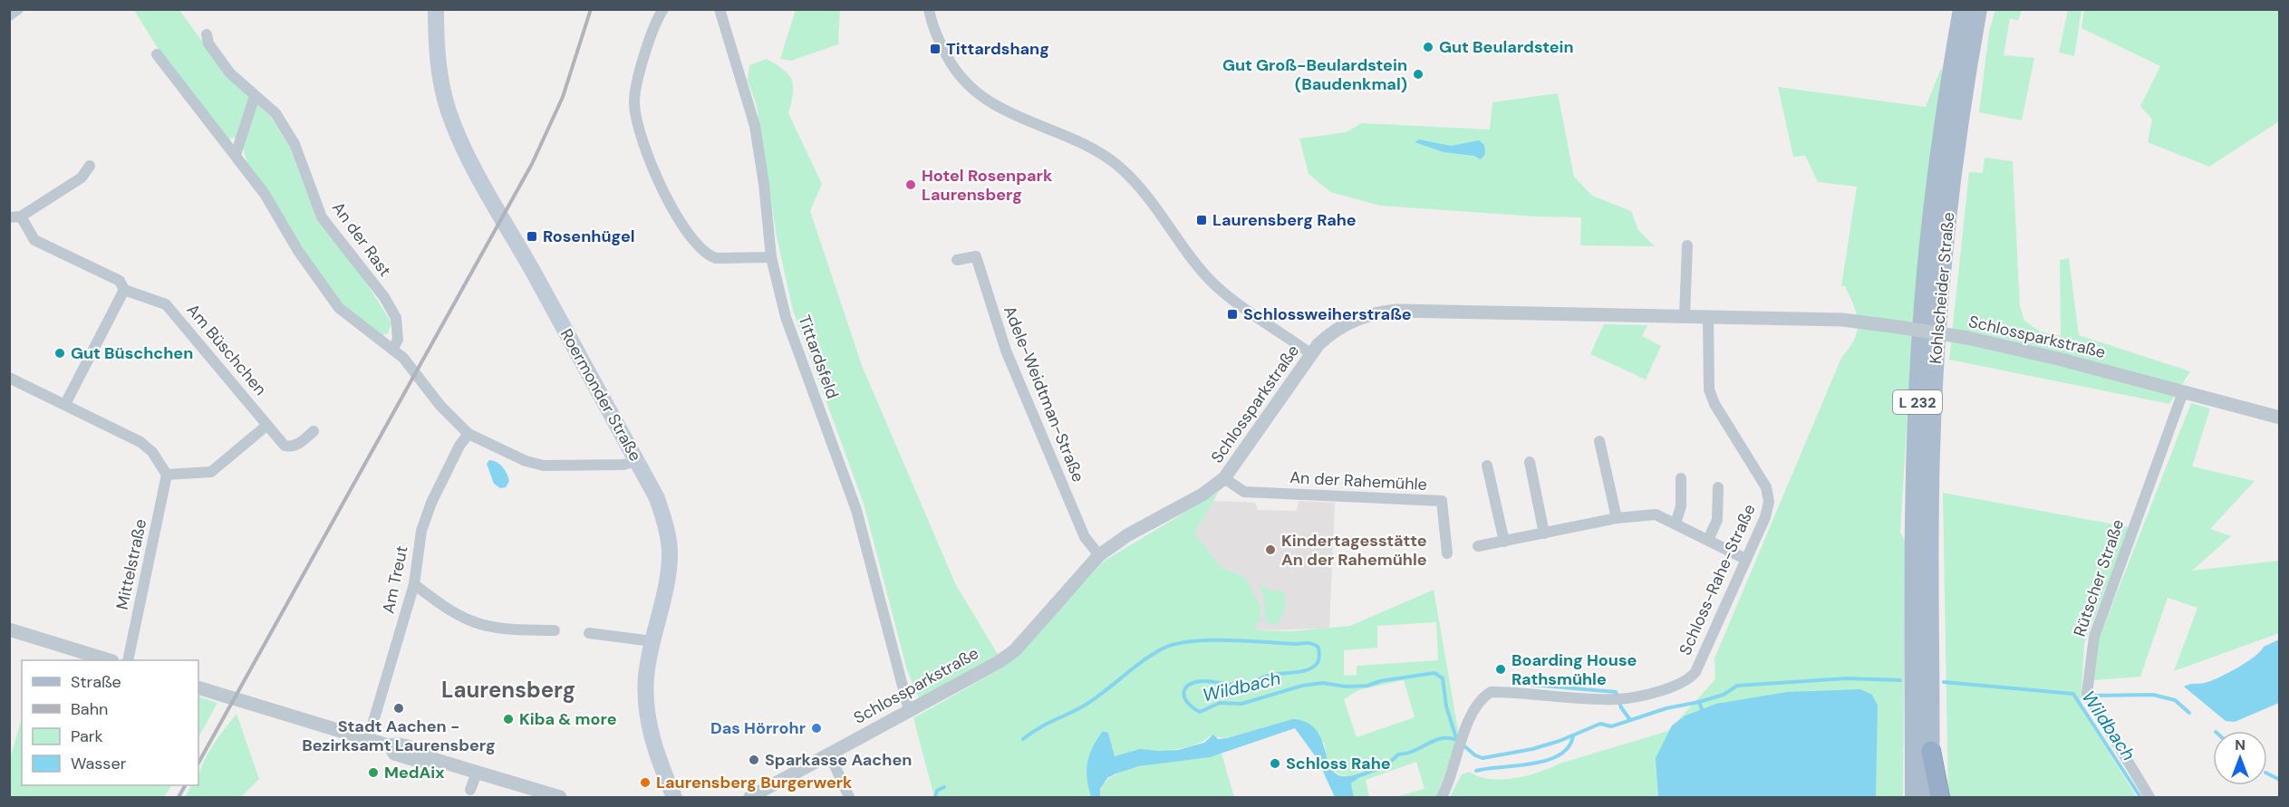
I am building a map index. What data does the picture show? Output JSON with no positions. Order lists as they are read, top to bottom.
{
  "streets": {
    "main road": ["Kohlscheider Straße", "Roermonder Straße", "L 232"],
    "street": [
      "An der Rast",
      "Schlossparkstraße",
      "Am Büschchen",
      "Tittardsfeld",
      "Adele-Weidtman-Straße",
      "An der Rahemühle",
      "Mittelstraße",
      "Rütscher Straße",
      "Am Treut",
      "Schloss-Rahe-Straße"
    ]
  },
  "crossings": [
    ["Schlossparkstraße", "Tittardsfeld"],
    ["Schlossparkstraße", "Adele-Weidtman-Straße"],
    ["Schlossparkstraße", "An der Rahemühle"],
    ["Schlossparkstraße", "Rütscher Straße"],
    ["Schlossparkstraße", "Schloss-Rahe-Straße"]
  ],
  "districts": ["Laurensberg"],
  "water": ["Wildbach"],
  "places": {
    "other": [
      "Gut Beulardstein",
      "Gut Groß-Beulardstein (Baudenkmal)",
      "Hotel Rosenpark Laurensberg",
      "Gut Büschchen",
      "Kindertagesstätte An der Rahemühle",
      "Boarding House Rathsmühle",
      "Stadt Aachen - Bezirksamt Laurensberg",
      "Kiba & more",
      "Das Hörrohr",
      "Sparkasse Aachen",
      "Schloss Rahe",
      "MedAix",
      "Laurensberg Burgerwerk"
    ],
    "transit": [
      "Tittardshang",
      "Laurensberg Rahe",
      "Rosenhügel",
      "Schlossweiherstraße"
    ]
  },
  "legend": [
    "Straße",
    "Bahn",
    "Park",
    "Wasser"
  ],
  "north": "top"
}
